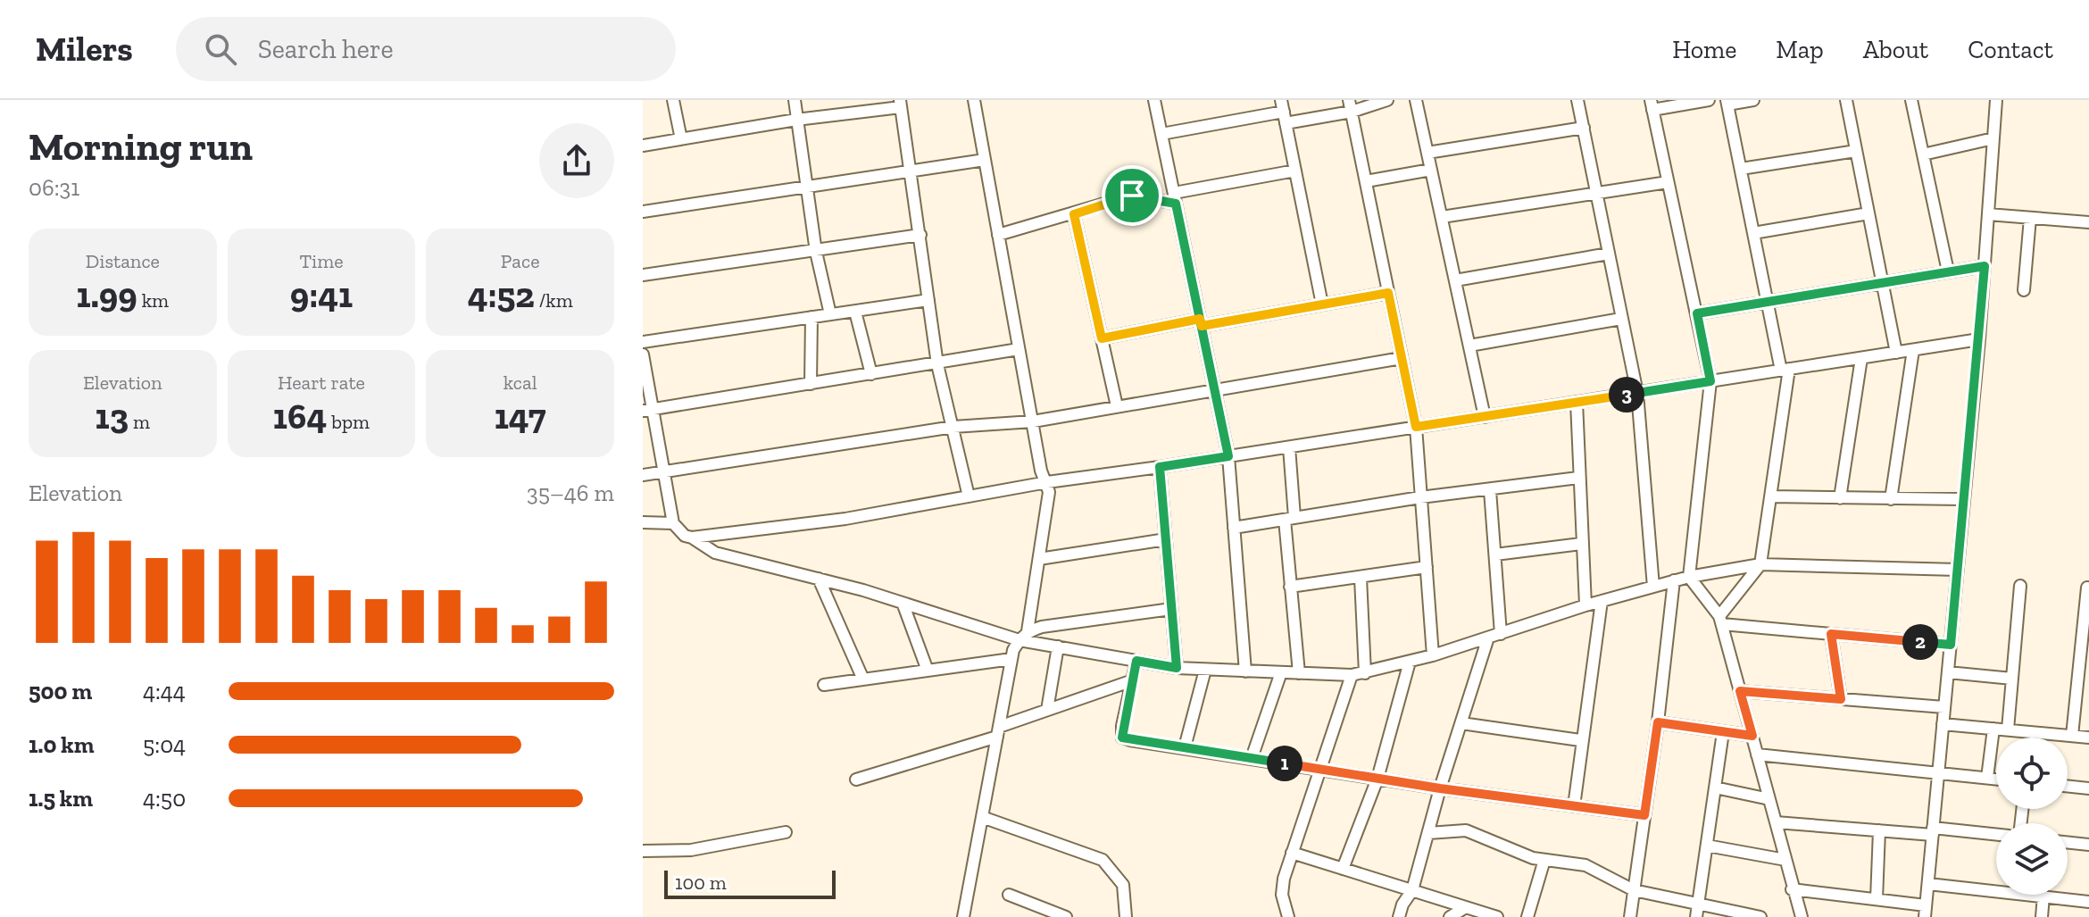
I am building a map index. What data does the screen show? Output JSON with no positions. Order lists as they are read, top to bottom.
{
  "scale_bar": "100 m",
  "page": {
    "header": "Milers",
    "search": "Search here",
    "nav": [
      "Home",
      "Map",
      "About",
      "Contact"
    ],
    "heading": ["Morning run", "06:31"],
    "stats": [
      ["Distance", "1.99 km"],
      ["Time", "9:41"],
      ["Pace", "4:52 /km"],
      ["Elevation", "13 m"],
      ["Heart rate", "164 bpm"],
      ["kcal", "147"]
    ],
    "pins": ["3", "2", "1"],
    "chart": ["Elevation", "35–46 m"],
    "list": [
      {
        "name": "500 m",
        "note": "4:44"
      },
      {
        "name": "1.0 km",
        "note": "5:04"
      },
      {
        "name": "1.5 km",
        "note": "4:50"
      }
    ],
    "scale": "100 m"
  }
}
